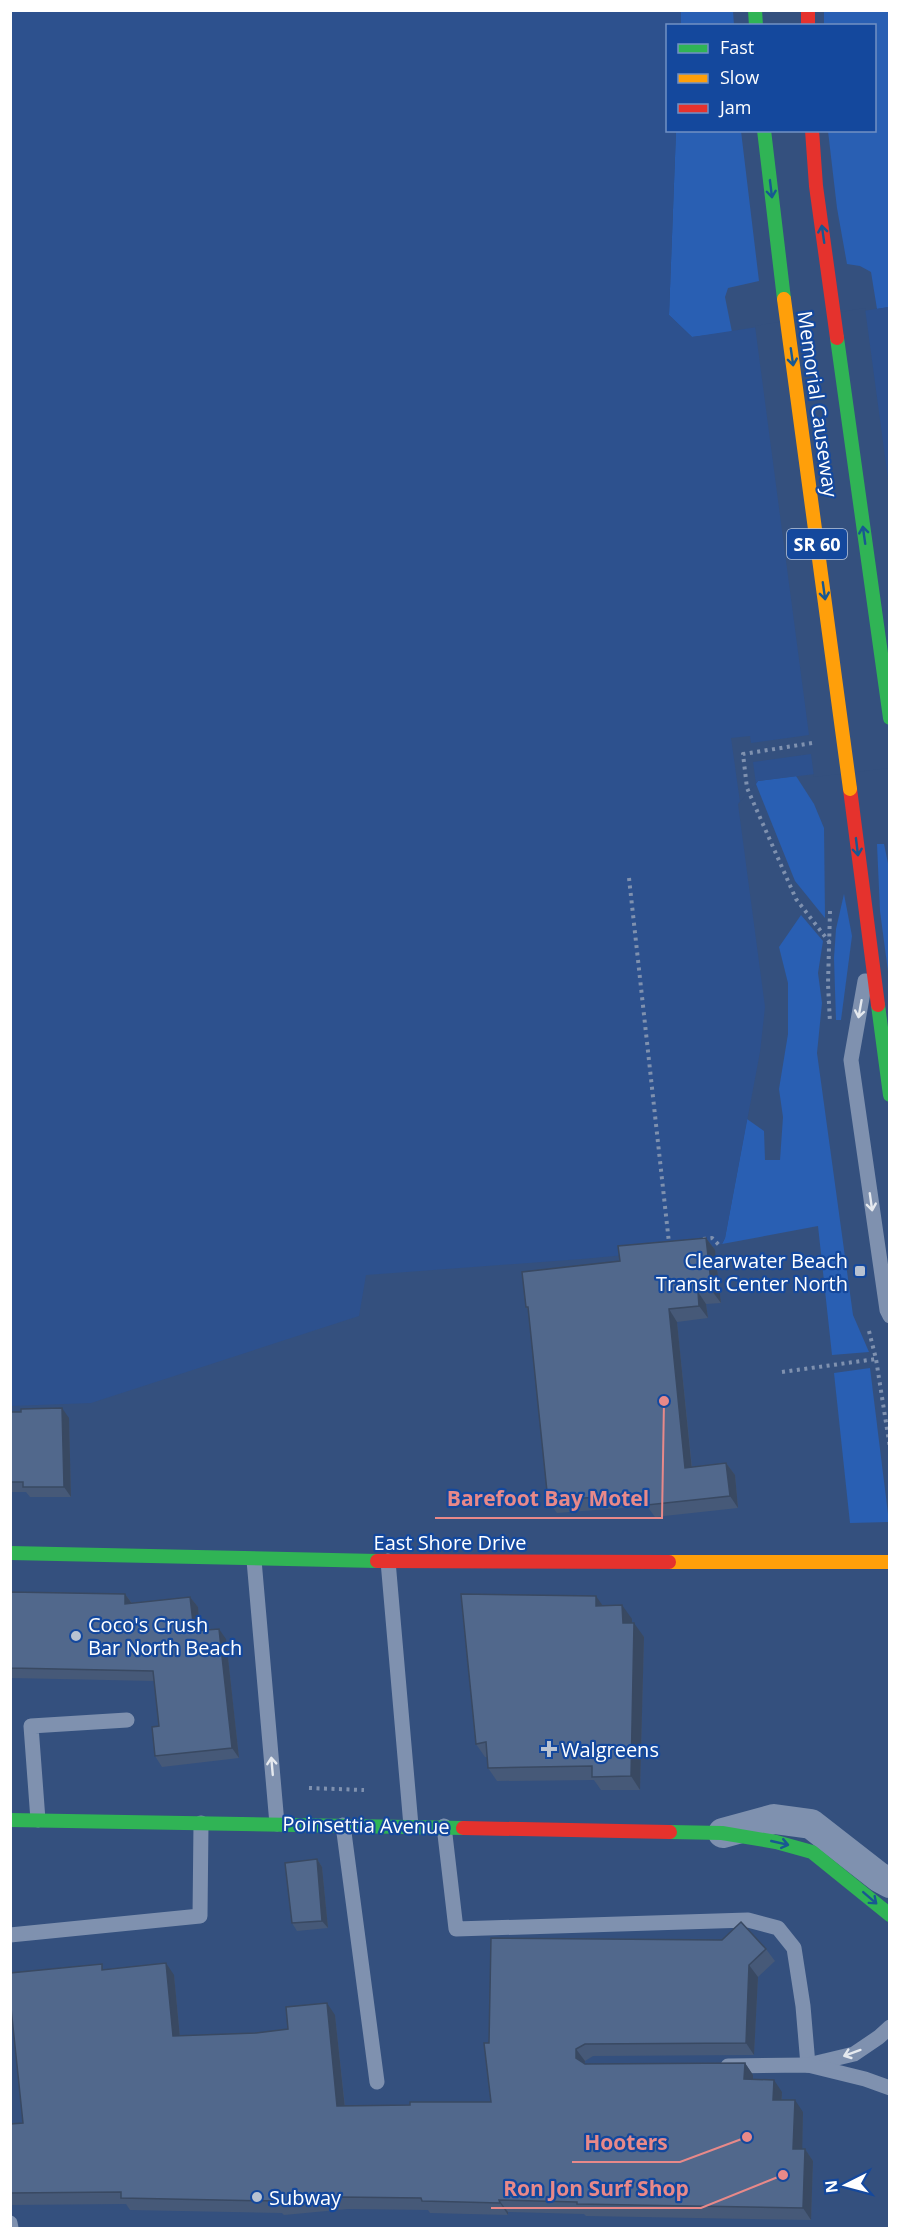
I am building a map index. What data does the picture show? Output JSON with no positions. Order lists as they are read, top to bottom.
{
  "streets": {
    "street": [
      "Memorial Causeway",
      "SR 60",
      "East Shore Drive",
      "Poinsettia Avenue"
    ]
  },
  "places": {
    "transit": ["Clearwater Beach Transit Center North"],
    "other": [
      "Barefoot Bay Motel",
      "Coco's Crush Bar North Beach",
      "Hooters",
      "Ron Jon Surf Shop",
      "Subway"
    ],
    "health": ["Walgreens"]
  },
  "legend": ["Fast", "Slow", "Jam"],
  "north": "left"
}
